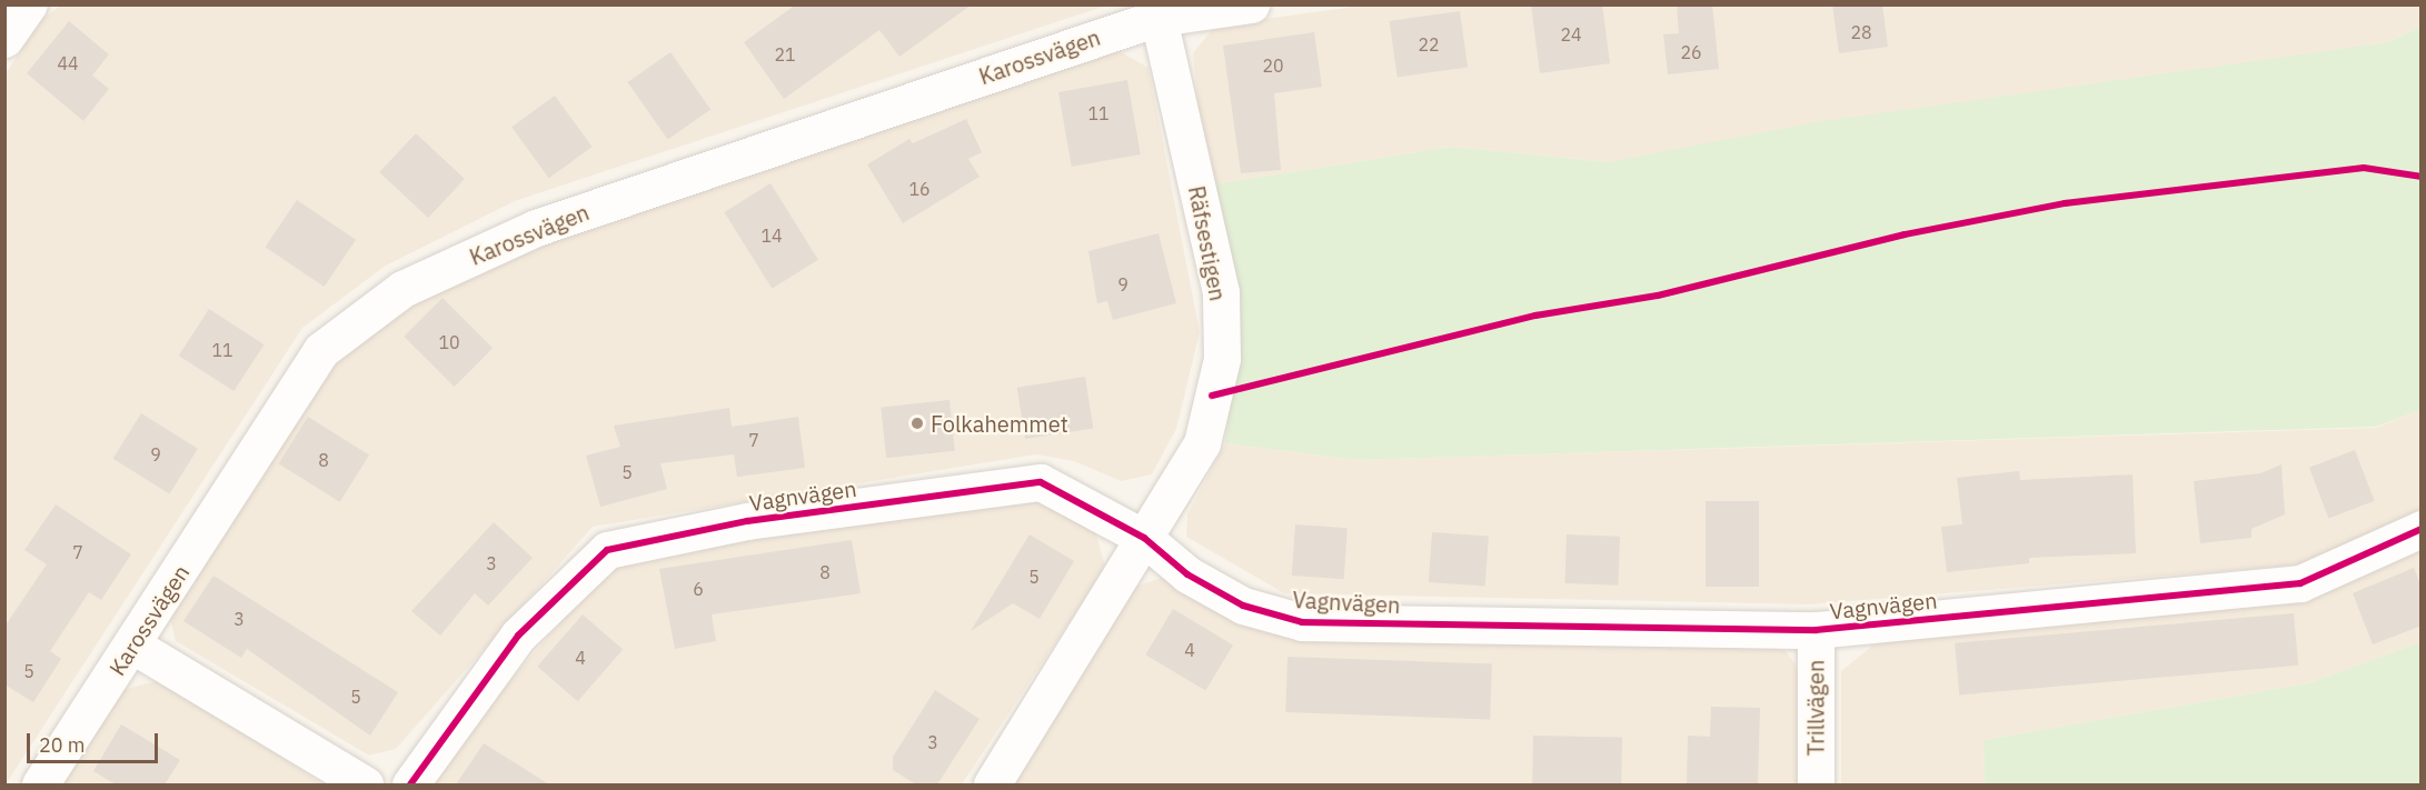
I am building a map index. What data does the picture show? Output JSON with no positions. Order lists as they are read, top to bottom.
{
  "streets": {
    "street": [
      "Karossvägen",
      "Räfsestigen",
      "Vagnvägen",
      "Trillvägen"
    ]
  },
  "crossings": [
    ["Karossvägen", "Räfsestigen"],
    ["Räfsestigen", "Vagnvägen"],
    ["Vagnvägen", "Trillvägen"]
  ],
  "places": ["Folkahemmet"],
  "house_numbers": [
    "28",
    "24",
    "22",
    "26",
    "21",
    "44",
    "20",
    "11",
    "16",
    "14",
    "9",
    "10",
    "11",
    "7",
    "9",
    "8",
    "5",
    "7",
    "3",
    "8",
    "5",
    "6",
    "3",
    "4",
    "4",
    "5",
    "5",
    "3"
  ],
  "scale_bar": "20 m"
}
